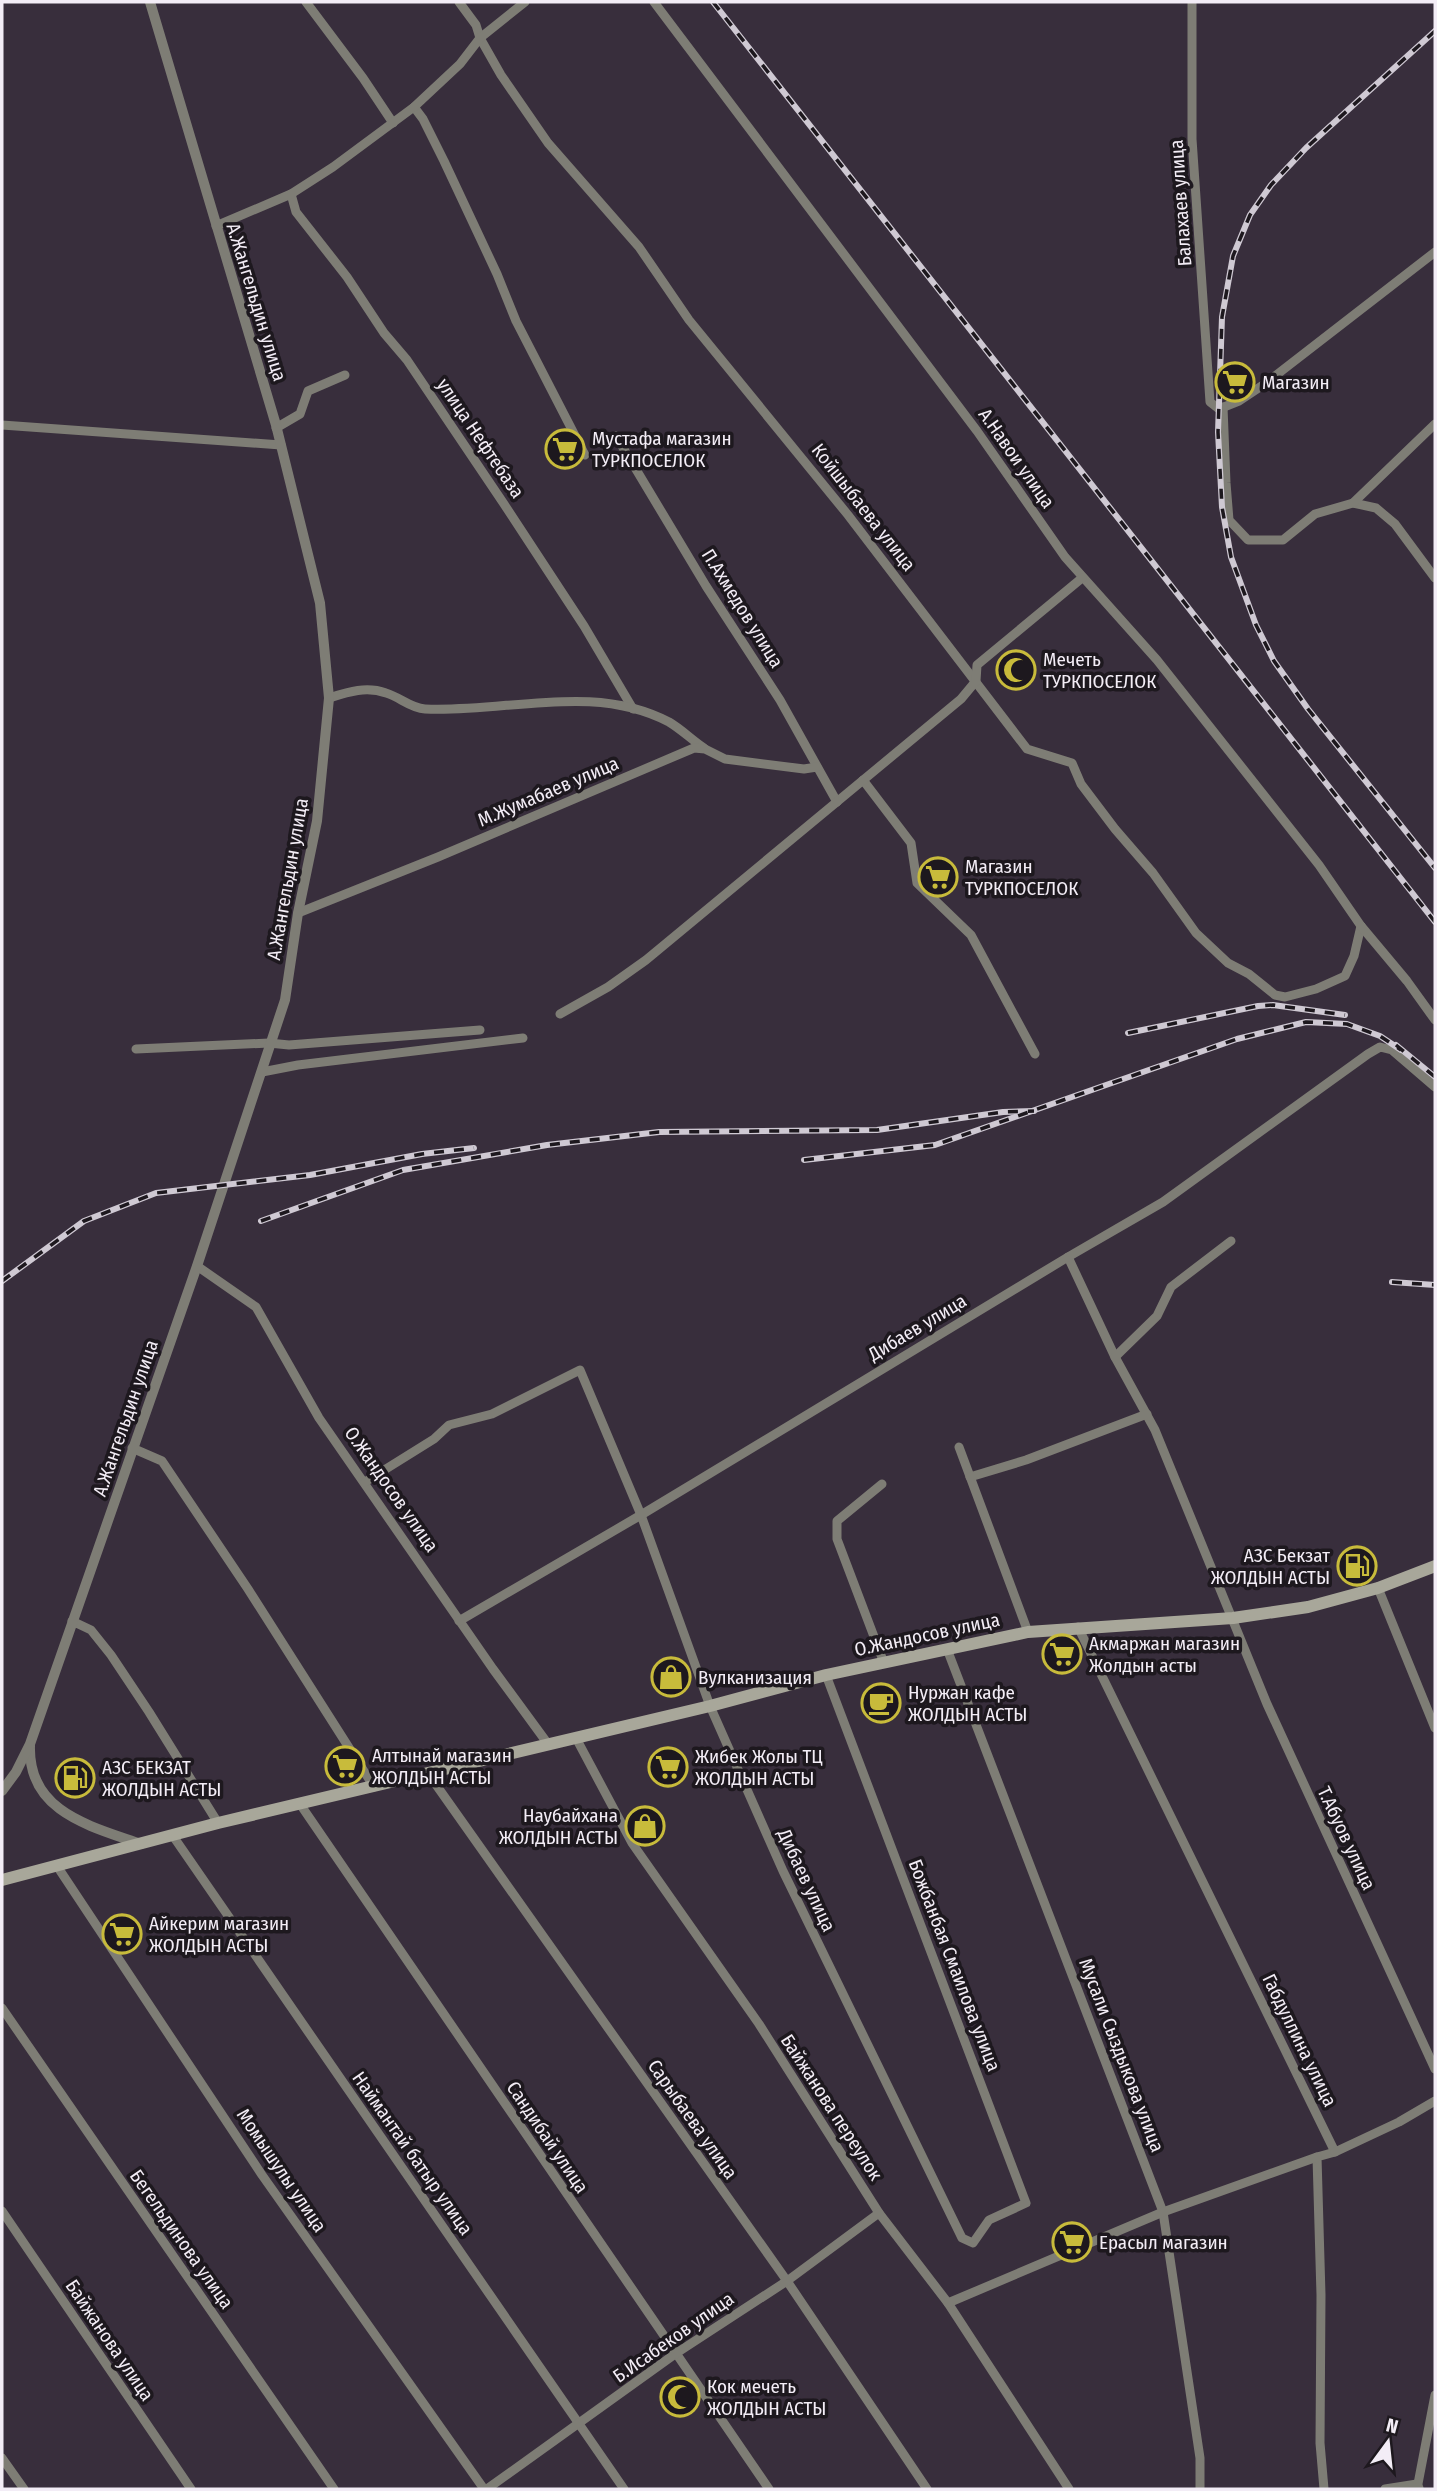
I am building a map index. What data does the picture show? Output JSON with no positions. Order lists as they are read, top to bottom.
{
  "streets": {
    "main road": ["О.Жандосов улица"],
    "street": [
      "Балахаев улица",
      "А.Жангельдин улица",
      "улица Нефтебаза",
      "А.Навои улица",
      "Койшыбаева улица",
      "П.Ахмедов улица",
      "М.Жумабаев улица",
      "Дибаев улица",
      "Т.Абуов улица",
      "Божбанбая Смаилова улица",
      "Габдуллина улица",
      "Мусали Сыздыкова улица",
      "Байжанова переулок",
      "Сарыбаева улица",
      "Сандибай улица",
      "Наймантай батыр улица",
      "Момышулы улица",
      "Бегельдинова улица",
      "Б.Исабеков улица",
      "Байжанова улица"
    ]
  },
  "crossings": [
    ["А.Жангельдин улица", "М.Жумабаев улица"],
    ["А.Жангельдин улица", "О.Жандосов улица"],
    ["А.Навои улица", "Койшыбаева улица"],
    ["Дибаев улица", "О.Жандосов улица"],
    ["Дибаев улица", "Божбанбая Смаилова улица"],
    ["О.Жандосов улица", "Т.Абуов улица"],
    ["О.Жандосов улица", "Божбанбая Смаилова улица"],
    ["О.Жандосов улица", "Габдуллина улица"],
    ["О.Жандосов улица", "Мусали Сыздыкова улица"],
    ["О.Жандосов улица", "Байжанова переулок"],
    ["О.Жандосов улица", "Сарыбаева улица"],
    ["О.Жандосов улица", "Сандибай улица"],
    ["О.Жандосов улица", "Наймантай батыр улица"],
    ["О.Жандосов улица", "Момышулы улица"],
    ["Байжанова переулок", "Б.Исабеков улица"],
    ["Сарыбаева улица", "Б.Исабеков улица"],
    ["Сандибай улица", "Б.Исабеков улица"],
    ["Наймантай батыр улица", "Б.Исабеков улица"],
    ["Момышулы улица", "Б.Исабеков улица"]
  ],
  "places": {
    "supermarket": [
      "Магазин",
      "Мустафа магазин ТУРКПОСЕЛОК",
      "Магазин ТУРКПОСЕЛОК",
      "Акмаржан магазин Жолдын асты",
      "Алтынай магазин ЖОЛДЫН АСТЫ",
      "Жибек Жолы ТЦ ЖОЛДЫН АСТЫ",
      "Айкерим магазин ЖОЛДЫН АСТЫ",
      "Ерасыл магазин"
    ],
    "mosque": ["Мечеть ТУРКПОСЕЛОК", "Кок мечеть ЖОЛДЫН АСТЫ"],
    "fuel station": ["АЗС Бекзат ЖОЛДЫН АСТЫ", "АЗС БЕКЗАТ ЖОЛДЫН АСТЫ"],
    "shop": ["Вулканизация", "Наубайхана ЖОЛДЫН АСТЫ"],
    "cafe": ["Нуржан кафе ЖОЛДЫН АСТЫ"]
  },
  "north": "top"
}
